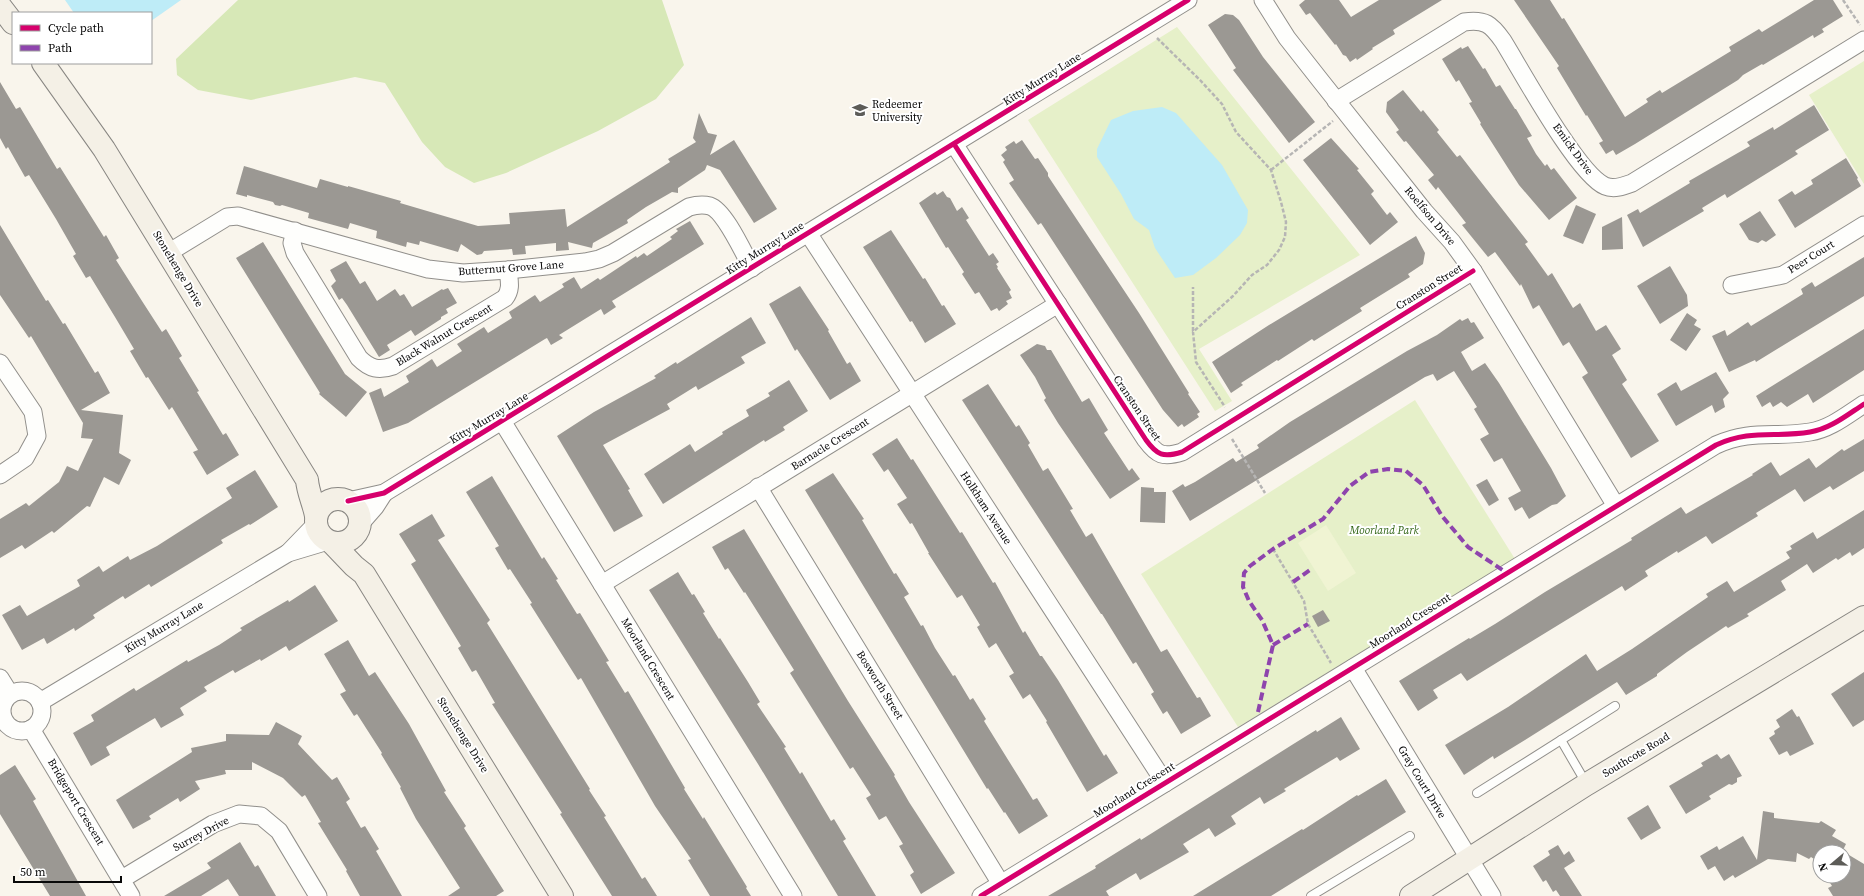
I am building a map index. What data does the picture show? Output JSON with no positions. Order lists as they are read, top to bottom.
{
  "streets": {
    "street": [
      "Kitty Murray Lane",
      "Emick Drive",
      "Roelfson Drive",
      "Peer Court",
      "Butternut Grove Lane",
      "Stonehenge Drive",
      "Cranston Street",
      "Black Walnut Crescent",
      "Barnacle Crescent",
      "Holkham Avenue",
      "Moorland Crescent",
      "Bosworth Street",
      "Southcote Road",
      "Gray Court Drive",
      "Bridgeport Crescent",
      "Surrey Drive"
    ]
  },
  "crossings": [
    ["Kitty Murray Lane", "Butternut Grove Lane"],
    ["Kitty Murray Lane", "Stonehenge Drive"],
    ["Kitty Murray Lane", "Cranston Street"],
    ["Kitty Murray Lane", "Holkham Avenue"],
    ["Kitty Murray Lane", "Moorland Crescent"],
    ["Kitty Murray Lane", "Bridgeport Crescent"],
    ["Emick Drive", "Roelfson Drive"],
    ["Roelfson Drive", "Cranston Street"],
    ["Roelfson Drive", "Moorland Crescent"],
    ["Butternut Grove Lane", "Stonehenge Drive"],
    ["Butternut Grove Lane", "Black Walnut Crescent"],
    ["Cranston Street", "Barnacle Crescent"],
    ["Barnacle Crescent", "Holkham Avenue"],
    ["Barnacle Crescent", "Moorland Crescent"],
    ["Barnacle Crescent", "Bosworth Street"],
    ["Holkham Avenue", "Moorland Crescent"],
    ["Moorland Crescent", "Bosworth Street"],
    ["Moorland Crescent", "Gray Court Drive"],
    ["Southcote Road", "Gray Court Drive"],
    ["Bridgeport Crescent", "Surrey Drive"]
  ],
  "parks": ["Moorland Park"],
  "places": {
    "school or university": ["Redeemer University"]
  },
  "legend": ["Cycle path", "Path"],
  "scale_bar": "50 m",
  "north": "left"
}
